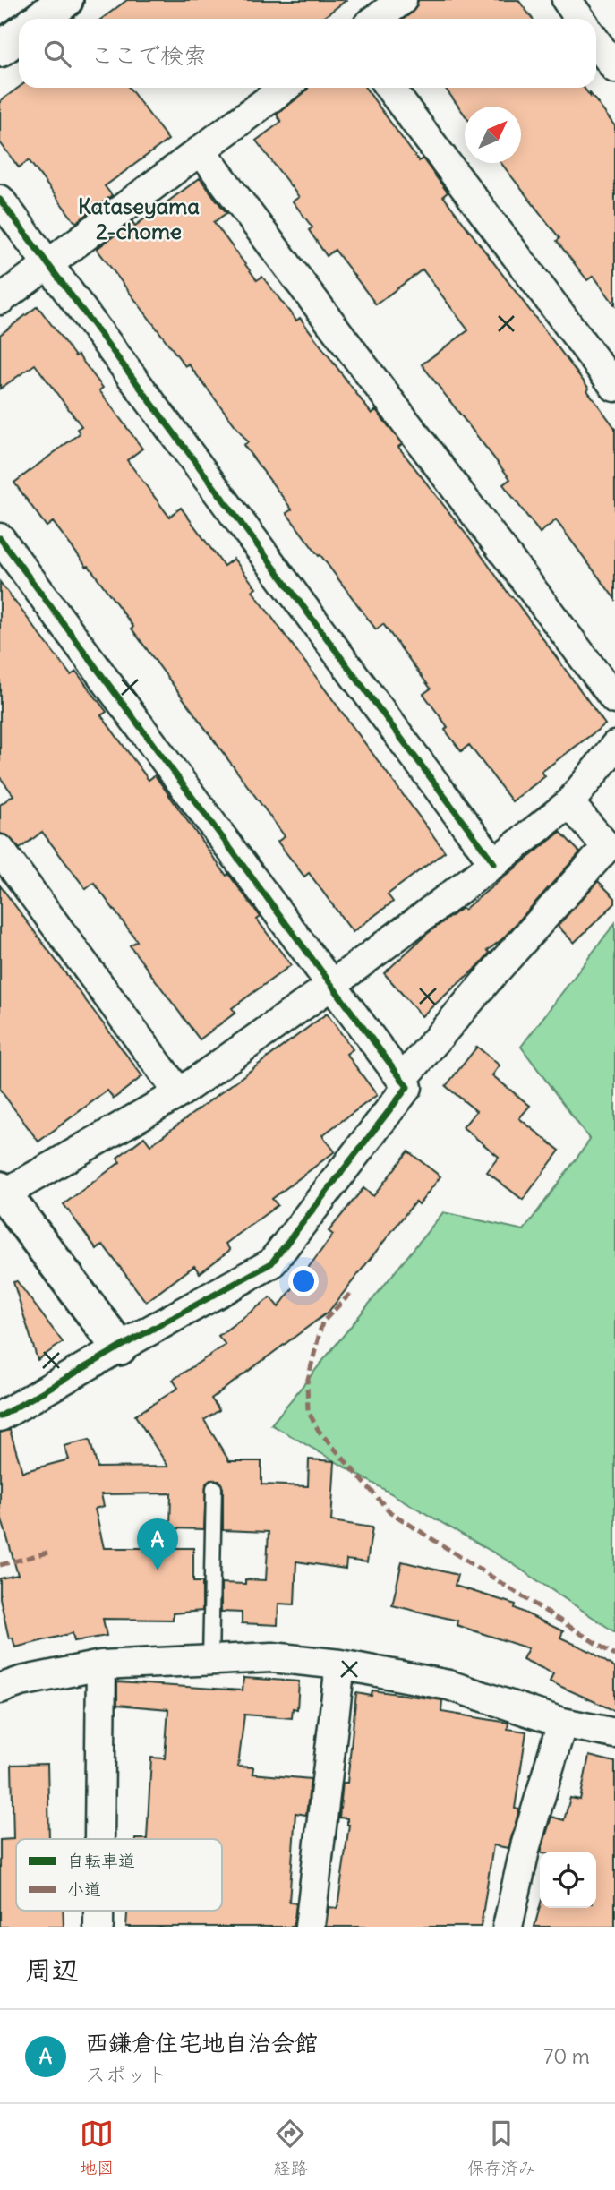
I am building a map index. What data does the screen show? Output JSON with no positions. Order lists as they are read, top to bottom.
{
  "districts": ["Kataseyama 2-chome"],
  "legend": ["自転車道", "小道"],
  "north": "top right",
  "page": {
    "search": "ここで検索",
    "pins": "A",
    "heading": "周辺",
    "list": [
      {
        "mark": "A",
        "name": "西鎌倉住宅地自治会館",
        "note": "スポット",
        "value": "70 m"
      }
    ],
    "nav": ["地図", "経路", "保存済み"]
  }
}
